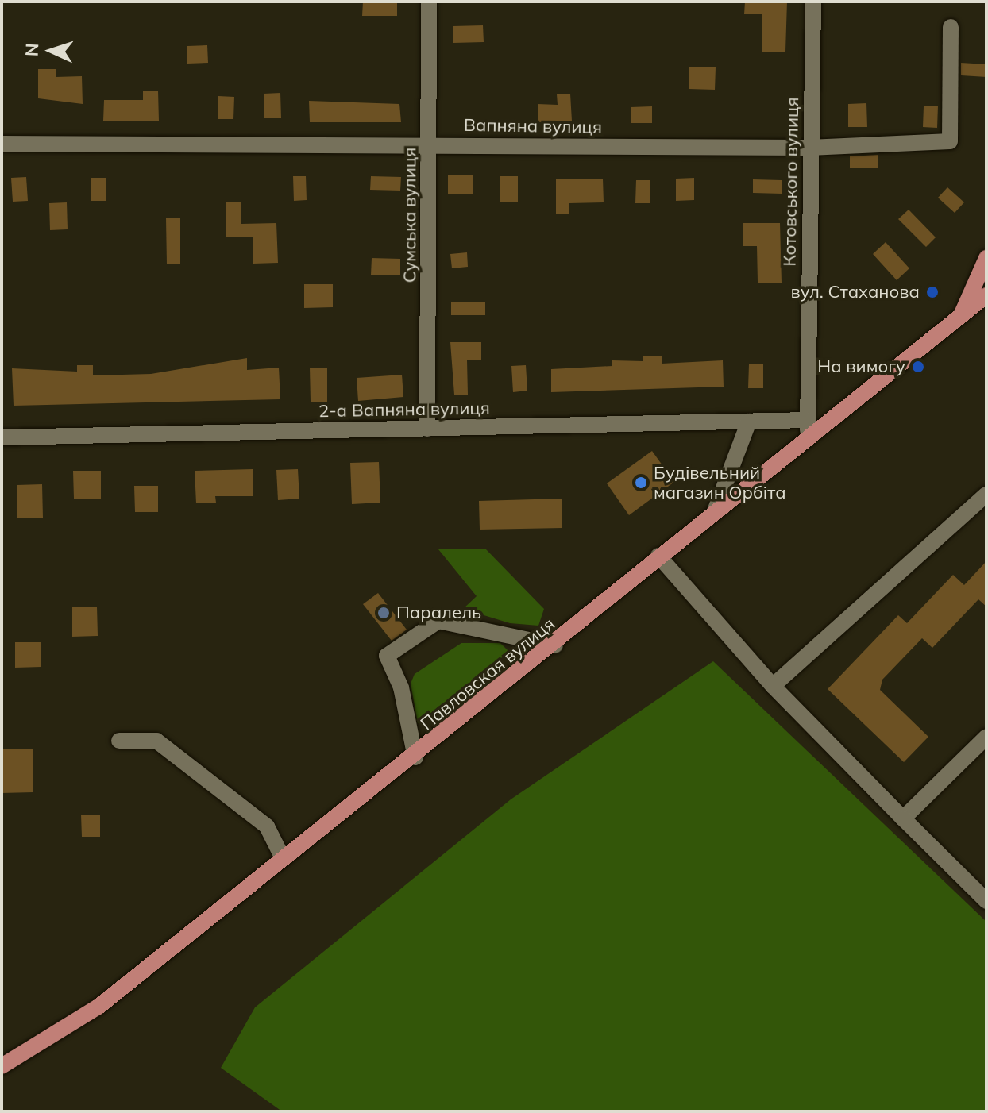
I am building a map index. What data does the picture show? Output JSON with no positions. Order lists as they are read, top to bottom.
{
  "streets": {
    "main road": ["Павловская вулиця"],
    "street": [
      "Вапняна вулиця",
      "Котовського вулиця",
      "Сумська вулиця",
      "2-а Вапняна вулиця"
    ]
  },
  "crossings": [
    ["Вапняна вулиця", "Котовського вулиця"],
    ["Вапняна вулиця", "Сумська вулиця"],
    ["Котовського вулиця", "2-а Вапняна вулиця"],
    ["Котовського вулиця", "Павловская вулиця"],
    ["Сумська вулиця", "2-а Вапняна вулиця"]
  ],
  "places": [
    "вул. Стаханова",
    "На вимогу",
    "Будівельний магазин Орбіта",
    "Паралель"
  ],
  "north": "left"
}
